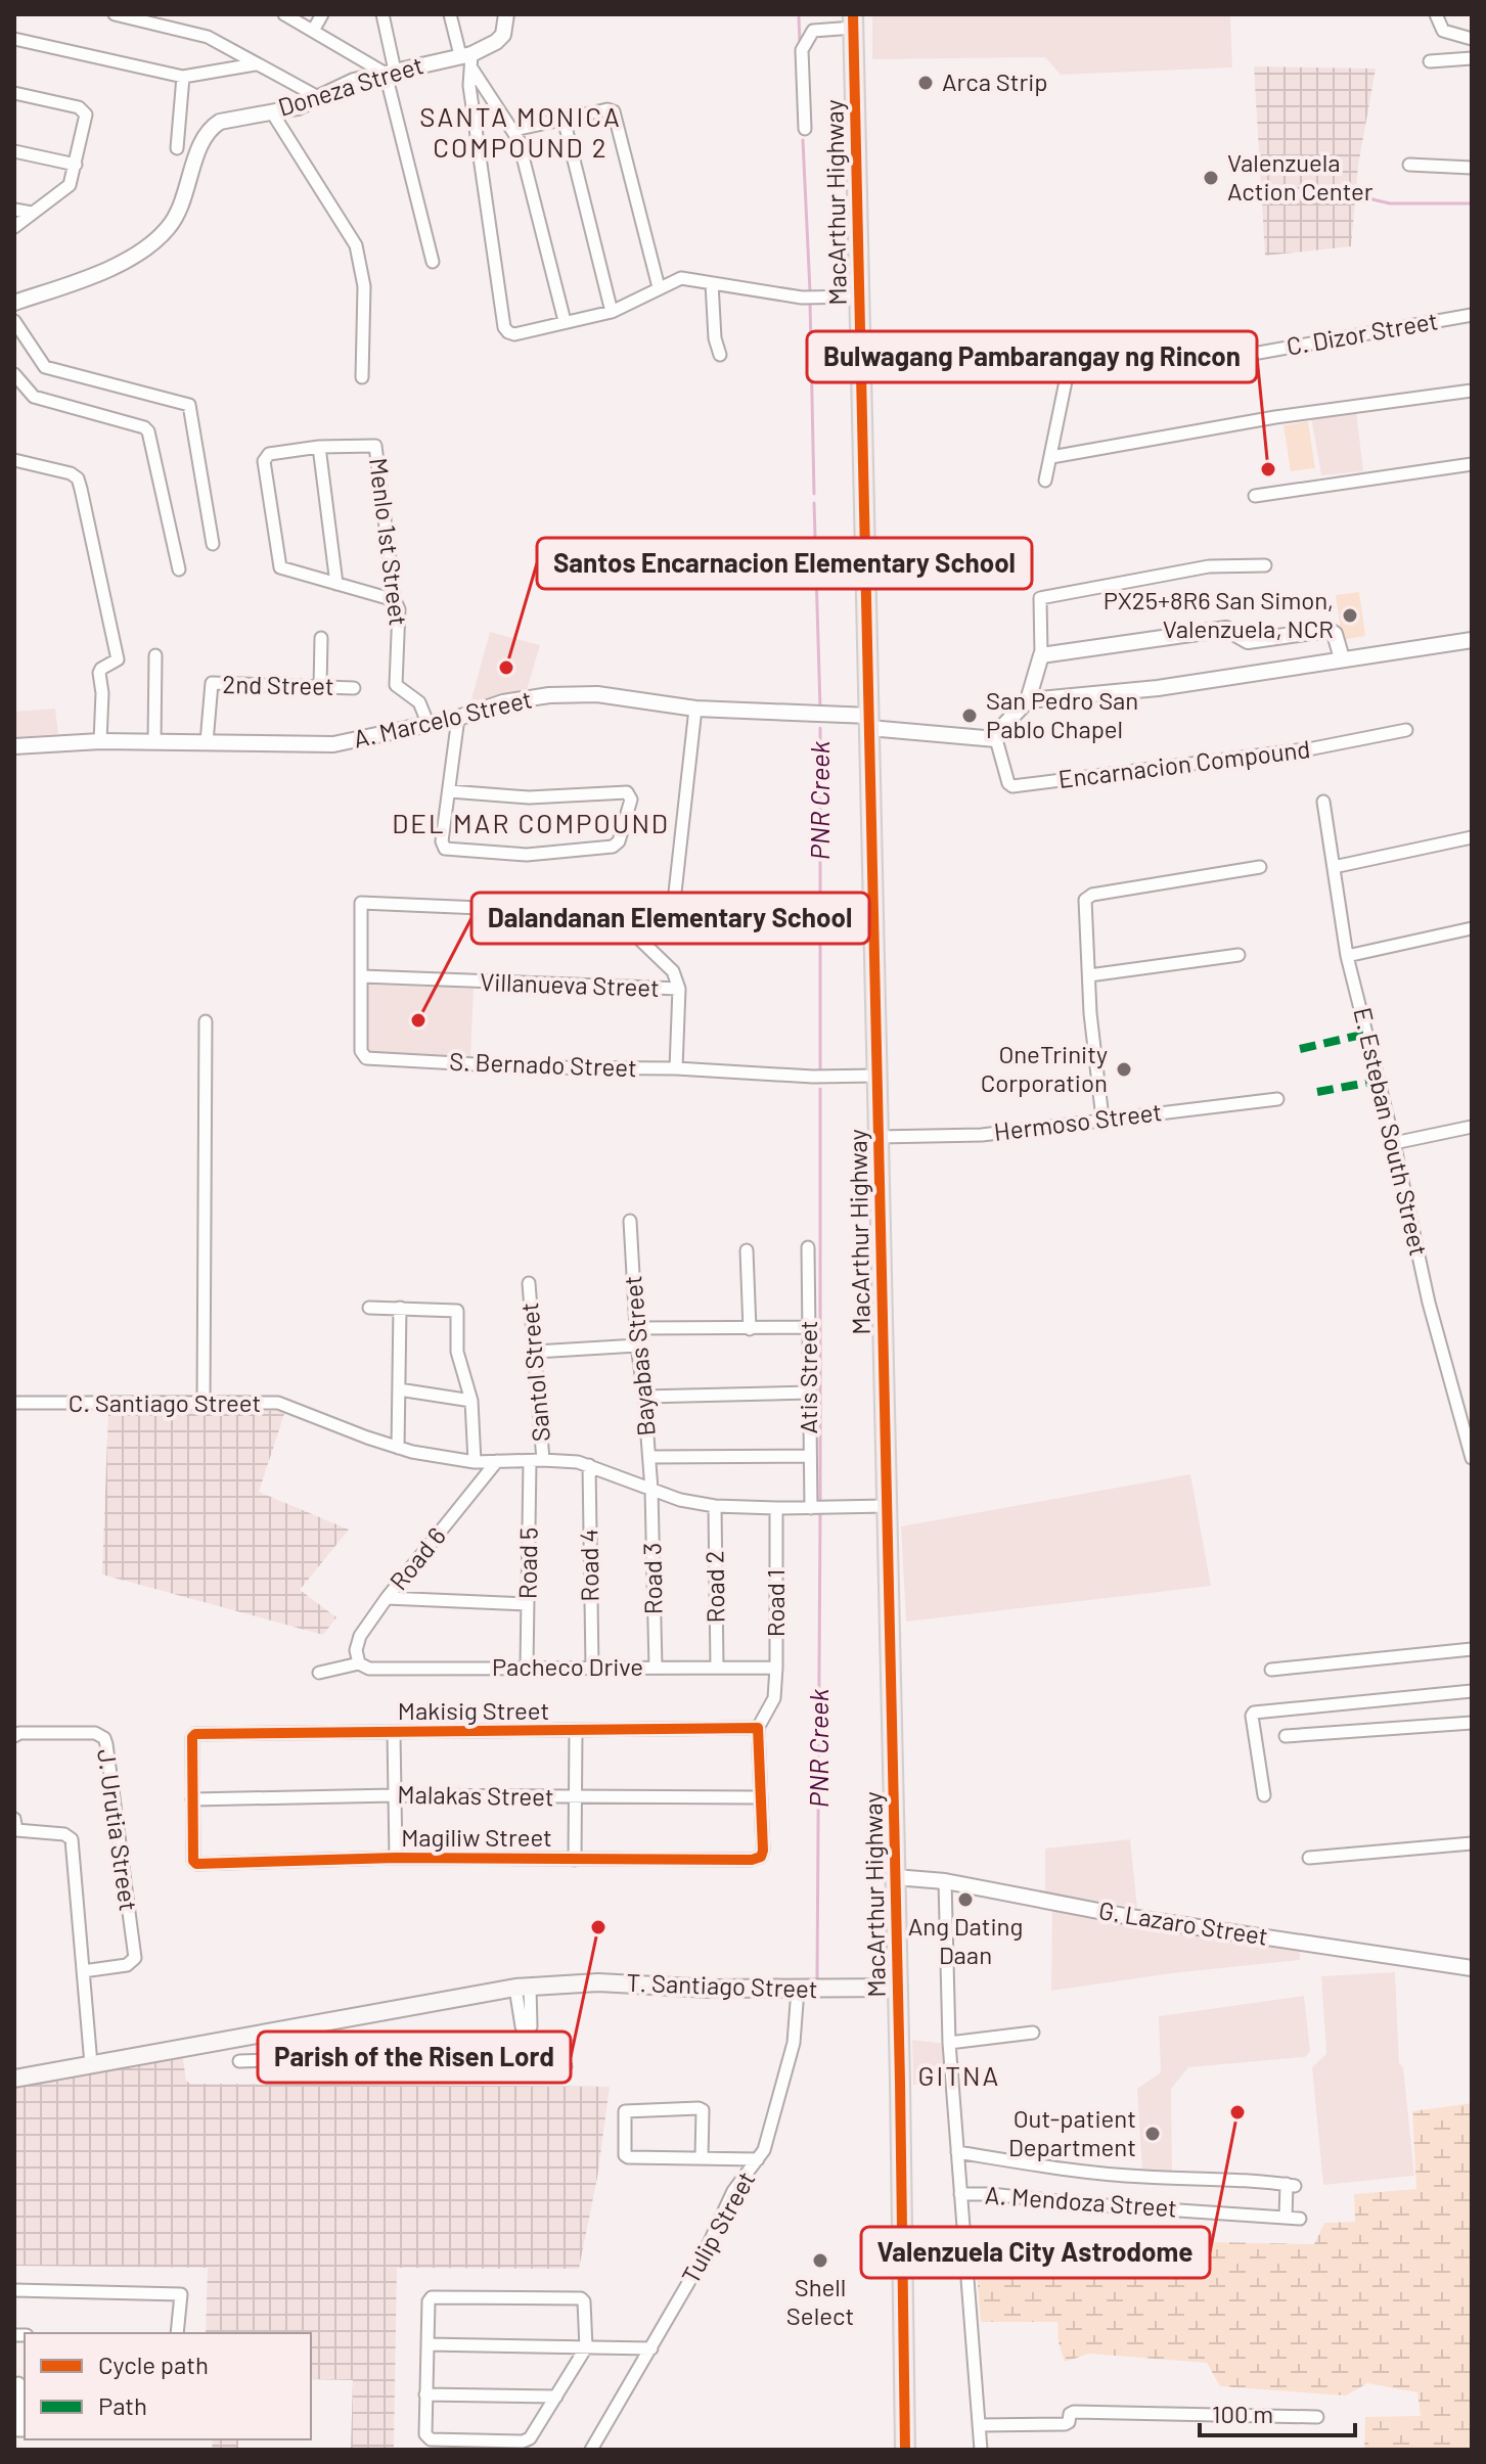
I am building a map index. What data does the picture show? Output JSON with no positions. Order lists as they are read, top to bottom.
{
  "streets": {
    "highway": ["MacArthur Highway"],
    "main road": ["T. Santiago Street"],
    "street": [
      "Doneza Street",
      "C. Dizor Street",
      "Menlo 1st Street",
      "2nd Street",
      "A. Marcelo Street",
      "Encarnacion Compound",
      "Villanueva Street",
      "S. Bernado Street",
      "Hermoso Street",
      "E. Esteban South Street",
      "Bayabas Street",
      "Santol Street",
      "Atis Street",
      "C. Santiago Street",
      "Road 6",
      "Road 5",
      "Road 4",
      "Road 3",
      "Road 2",
      "Road 1",
      "Pacheco Drive",
      "Makisig Street",
      "Malakas Street",
      "J. Urutia Street",
      "Magiliw Street",
      "G. Lazaro Street",
      "A. Mendoza Street",
      "Tulip Street"
    ]
  },
  "crossings": [
    ["MacArthur Highway", "A. Marcelo Street"],
    ["MacArthur Highway", "S. Bernado Street"],
    ["MacArthur Highway", "Hermoso Street"],
    ["MacArthur Highway", "C. Santiago Street"],
    ["MacArthur Highway", "G. Lazaro Street"],
    ["MacArthur Highway", "T. Santiago Street"],
    ["Menlo 1st Street", "A. Marcelo Street"],
    ["2nd Street", "A. Marcelo Street"],
    ["A. Marcelo Street", "Encarnacion Compound"],
    ["Villanueva Street", "S. Bernado Street"],
    ["Bayabas Street", "C. Santiago Street"],
    ["Bayabas Street", "Road 3"],
    ["Santol Street", "C. Santiago Street"],
    ["Atis Street", "C. Santiago Street"],
    ["C. Santiago Street", "Road 6"],
    ["C. Santiago Street", "Road 5"],
    ["C. Santiago Street", "Road 4"],
    ["C. Santiago Street", "Road 3"],
    ["C. Santiago Street", "Road 2"],
    ["C. Santiago Street", "Road 1"],
    ["Road 6", "Pacheco Drive"],
    ["Road 5", "Pacheco Drive"],
    ["Road 4", "Pacheco Drive"],
    ["Road 3", "Pacheco Drive"],
    ["Road 2", "Pacheco Drive"],
    ["Road 1", "Pacheco Drive"],
    ["Road 1", "Makisig Street"],
    ["Makisig Street", "Malakas Street"],
    ["Makisig Street", "Magiliw Street"],
    ["Malakas Street", "Magiliw Street"],
    ["T. Santiago Street", "Tulip Street"]
  ],
  "districts": ["SANTA MONICA COMPOUND 2", "DEL MAR COMPOUND", "GITNA"],
  "water": ["PNR Creek"],
  "places": [
    "Arca Strip",
    "Valenzuela Action Center",
    "Bulwagang Pambarangay ng Rincon",
    "PX25+8R6 San Simon, Valenzuela, NCR",
    "Santos Encarnacion Elementary School",
    "San Pedro San Pablo Chapel",
    "Dalandanan Elementary School",
    "OneTrinity Corporation",
    "Ang Dating Daan",
    "Parish of the Risen Lord",
    "Valenzuela City Astrodome",
    "Out-patient Department",
    "Shell Select"
  ],
  "legend": ["Cycle path", "Path"],
  "scale_bar": "100 m"
}
